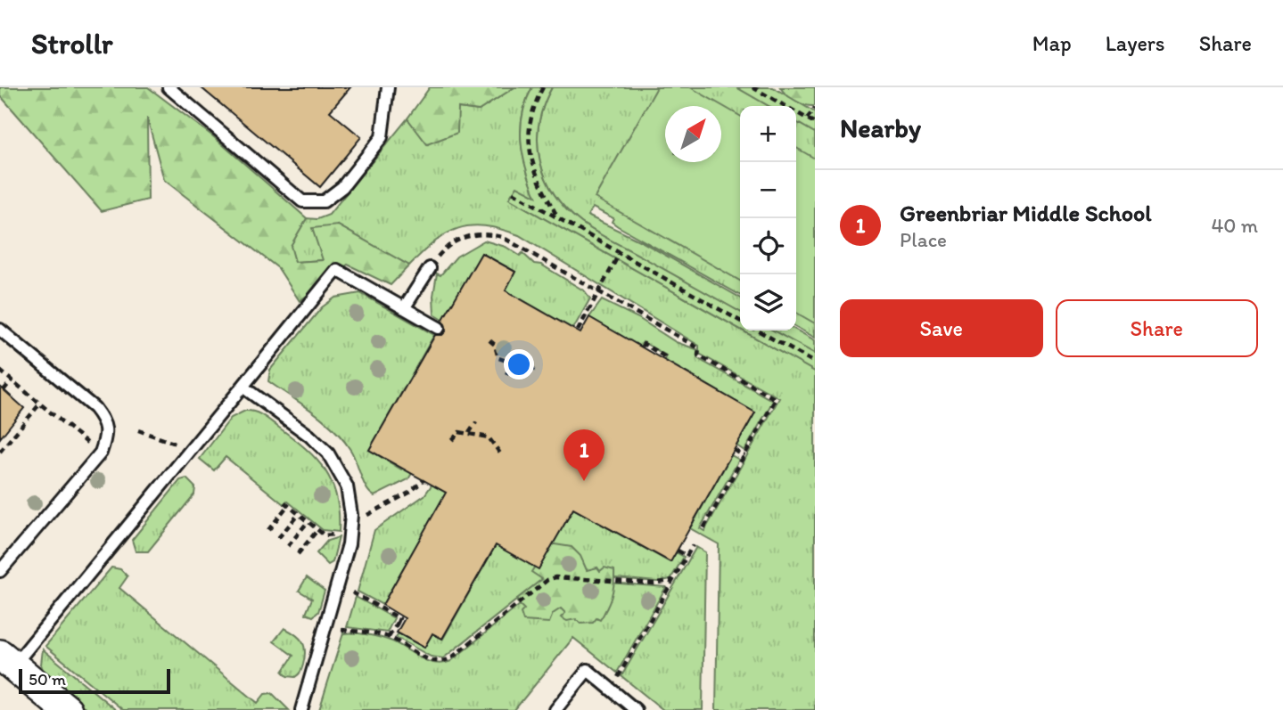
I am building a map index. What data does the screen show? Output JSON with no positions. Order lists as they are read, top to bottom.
{
  "scale_bar": "50 m",
  "north": "top right",
  "page": {
    "header": "Strollr",
    "nav": ["Map", "Layers", "Share"],
    "heading": "Nearby",
    "map_buttons": ["+", "−"],
    "list": [
      {
        "mark": "1",
        "name": "Greenbriar Middle School",
        "note": "Place",
        "value": "40 m"
      }
    ],
    "buttons": ["Save", "Share"],
    "pins": "1",
    "scale": "50 m"
  }
}
